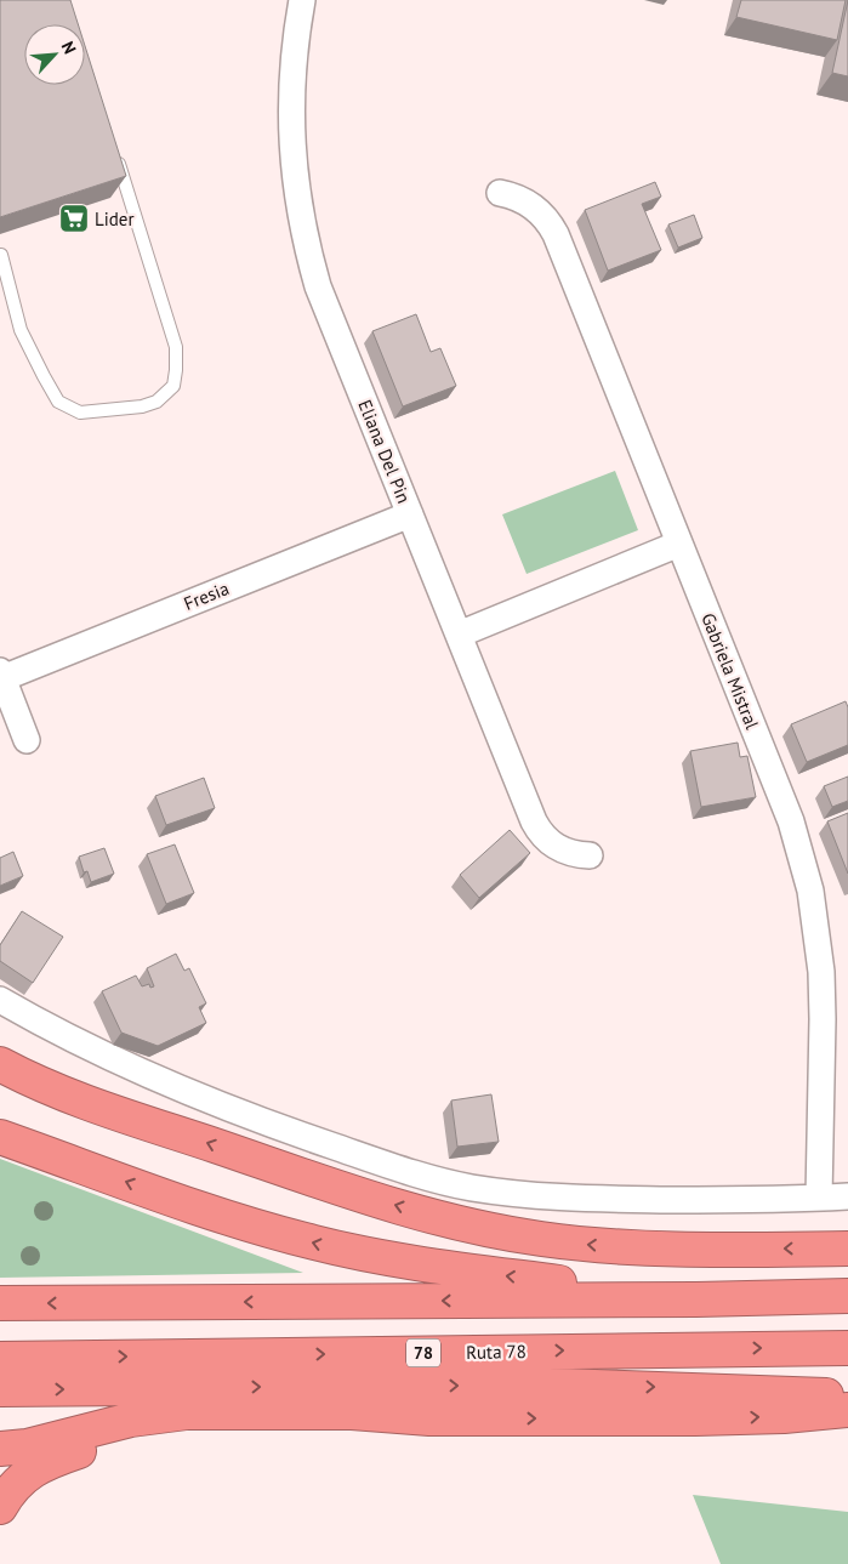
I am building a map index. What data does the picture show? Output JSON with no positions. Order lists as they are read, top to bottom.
{
  "streets": {
    "highway": ["Ruta 78", "78"],
    "street": ["Eliana Del Pin", "Fresia", "Gabriela Mistral"]
  },
  "crossings": [
    ["Eliana Del Pin", "Fresia"]
  ],
  "places": {
    "supermarket": ["Lider"]
  },
  "north": "top right"
}
